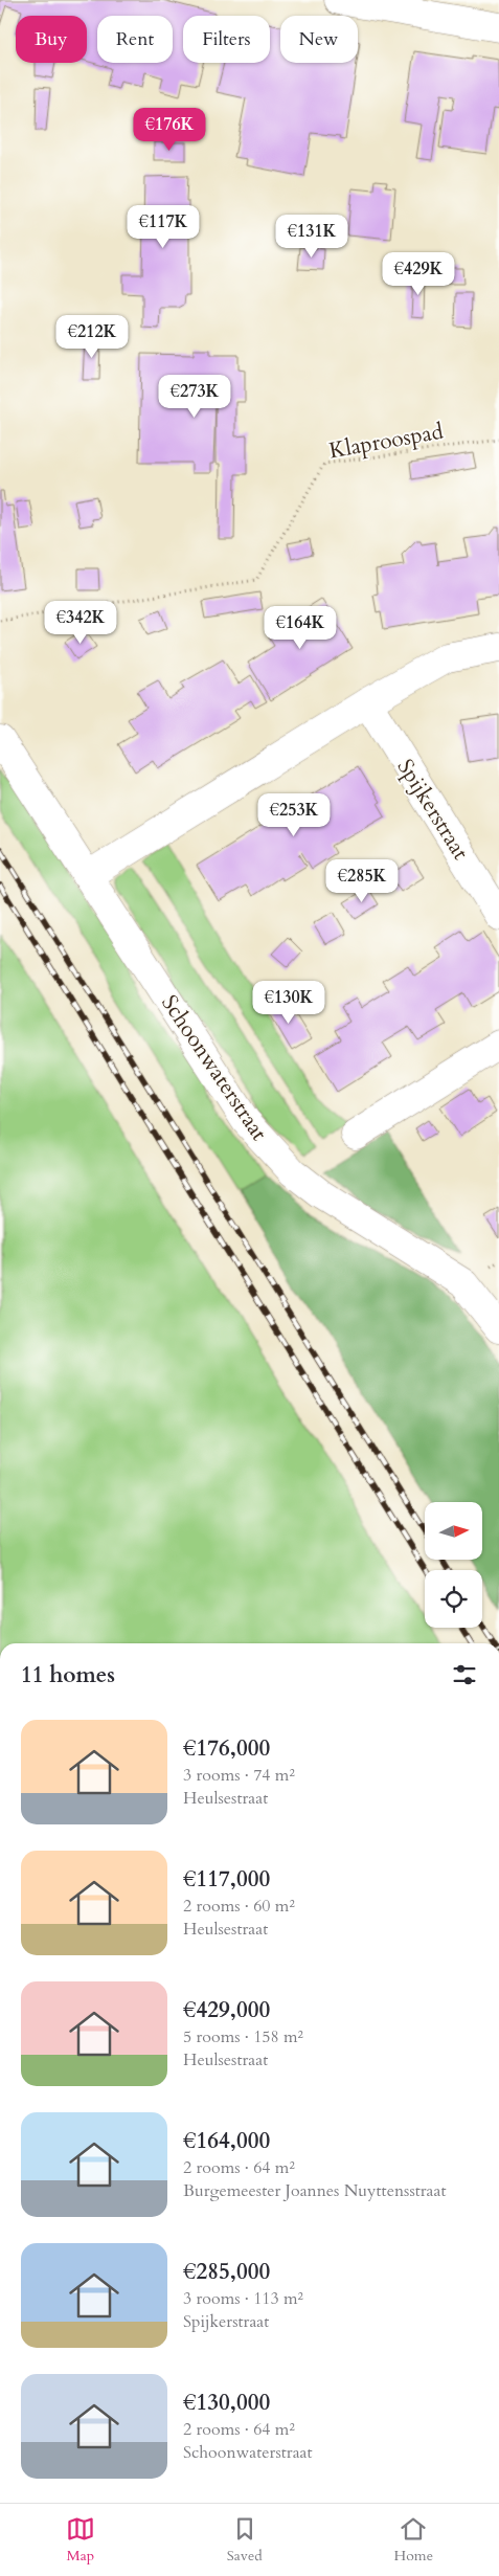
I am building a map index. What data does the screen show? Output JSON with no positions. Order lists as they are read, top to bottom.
{
  "streets": {
    "street": ["Spijkerstraat", "Schoonwaterstraat"],
    "path": ["Klaproospad"]
  },
  "north": "right",
  "page": {
    "chip": [
      "Buy",
      "Rent",
      "Filters",
      "New"
    ],
    "price": [
      "€176K",
      "€117K",
      "€131K",
      "€429K",
      "€212K",
      "€273K",
      "€342K",
      "€164K",
      "€253K",
      "€285K",
      "€130K"
    ],
    "heading": "11 homes",
    "list": [
      {
        "name": "€176,000",
        "note": "3 rooms · 74 m² · Heulsestraat"
      },
      {
        "name": "€117,000",
        "note": "2 rooms · 60 m² · Heulsestraat"
      },
      {
        "name": "€429,000",
        "note": "5 rooms · 158 m² · Heulsestraat"
      },
      {
        "name": "€164,000",
        "note": "2 rooms · 64 m² · Burgemeester Joannes Nuyttensstraat"
      },
      {
        "name": "€285,000",
        "note": "3 rooms · 113 m² · Spijkerstraat"
      },
      {
        "name": "€130,000",
        "note": "2 rooms · 64 m² · Schoonwaterstraat"
      }
    ],
    "tabs": ["Map", "Saved", "Home"]
  }
}
